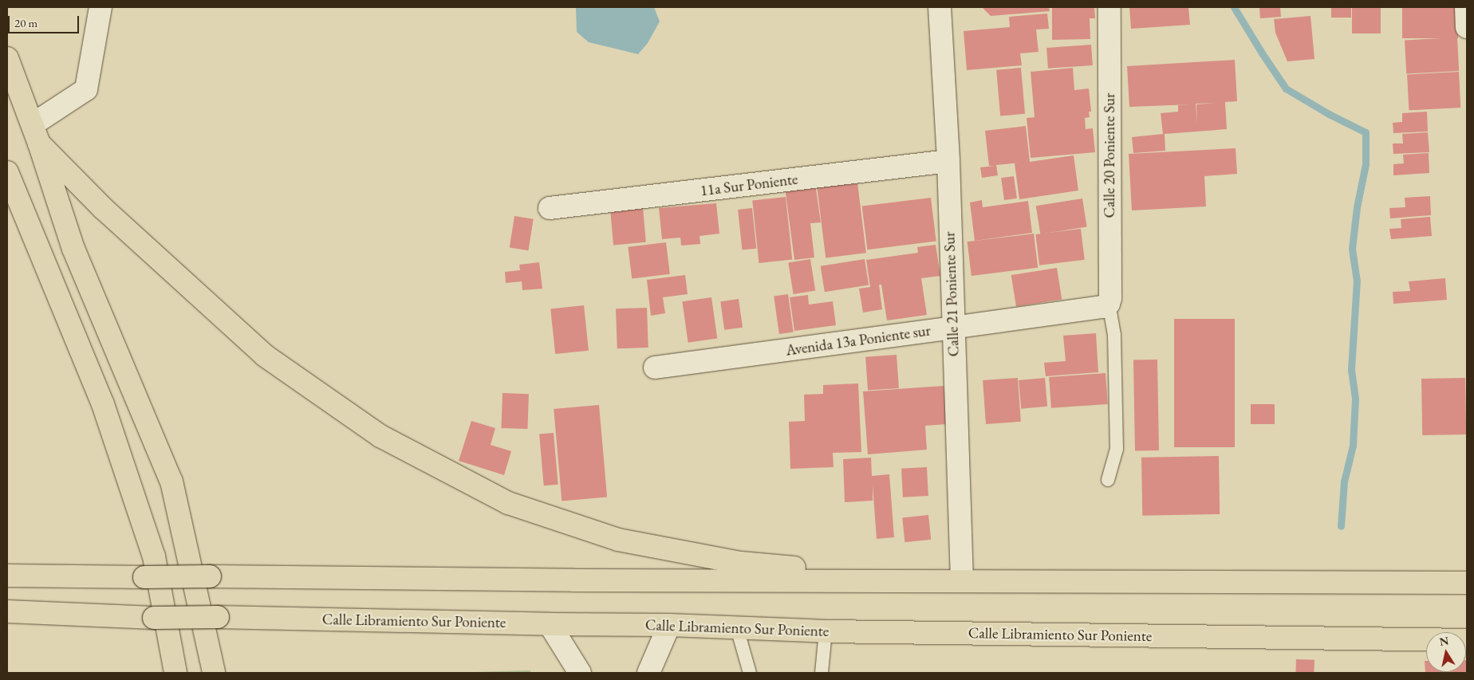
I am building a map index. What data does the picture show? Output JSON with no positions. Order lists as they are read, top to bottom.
{
  "streets": {
    "main road": ["Calle Libramiento Sur Poniente"],
    "street": [
      "Calle 20 Poniente Sur",
      "11a Sur Poniente",
      "Calle 21 Poniente Sur",
      "Avenida 13a Poniente sur"
    ]
  },
  "crossings": [
    ["Calle 20 Poniente Sur", "Avenida 13a Poniente sur"],
    ["11a Sur Poniente", "Calle 21 Poniente Sur"],
    ["Calle 21 Poniente Sur", "Avenida 13a Poniente sur"]
  ],
  "scale_bar": "20 m",
  "north": "top"
}
